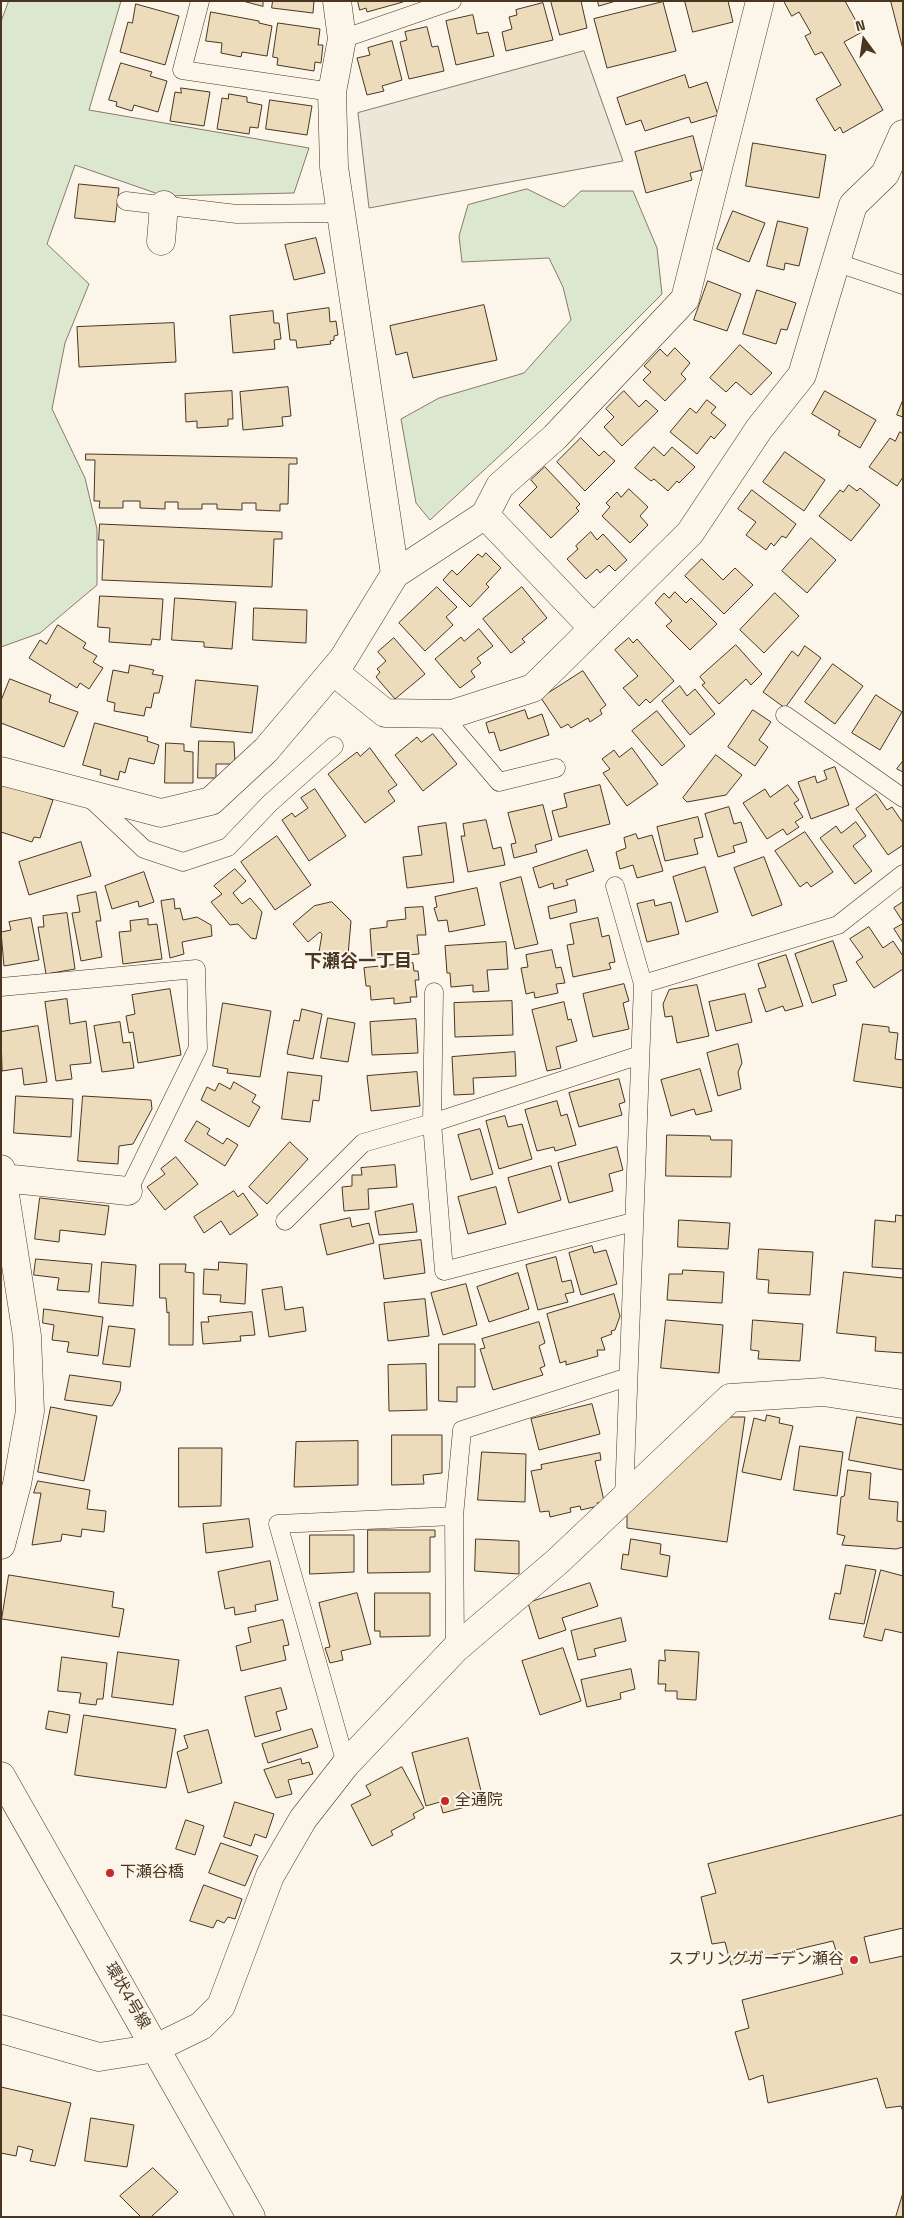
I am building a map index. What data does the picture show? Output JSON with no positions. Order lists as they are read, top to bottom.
{
  "streets": {
    "street": ["環状4号線"]
  },
  "districts": ["下瀬谷一丁目"],
  "places": ["全通院", "下瀬谷橋", "スプリングガーデン瀬谷"],
  "north": "top"
}
